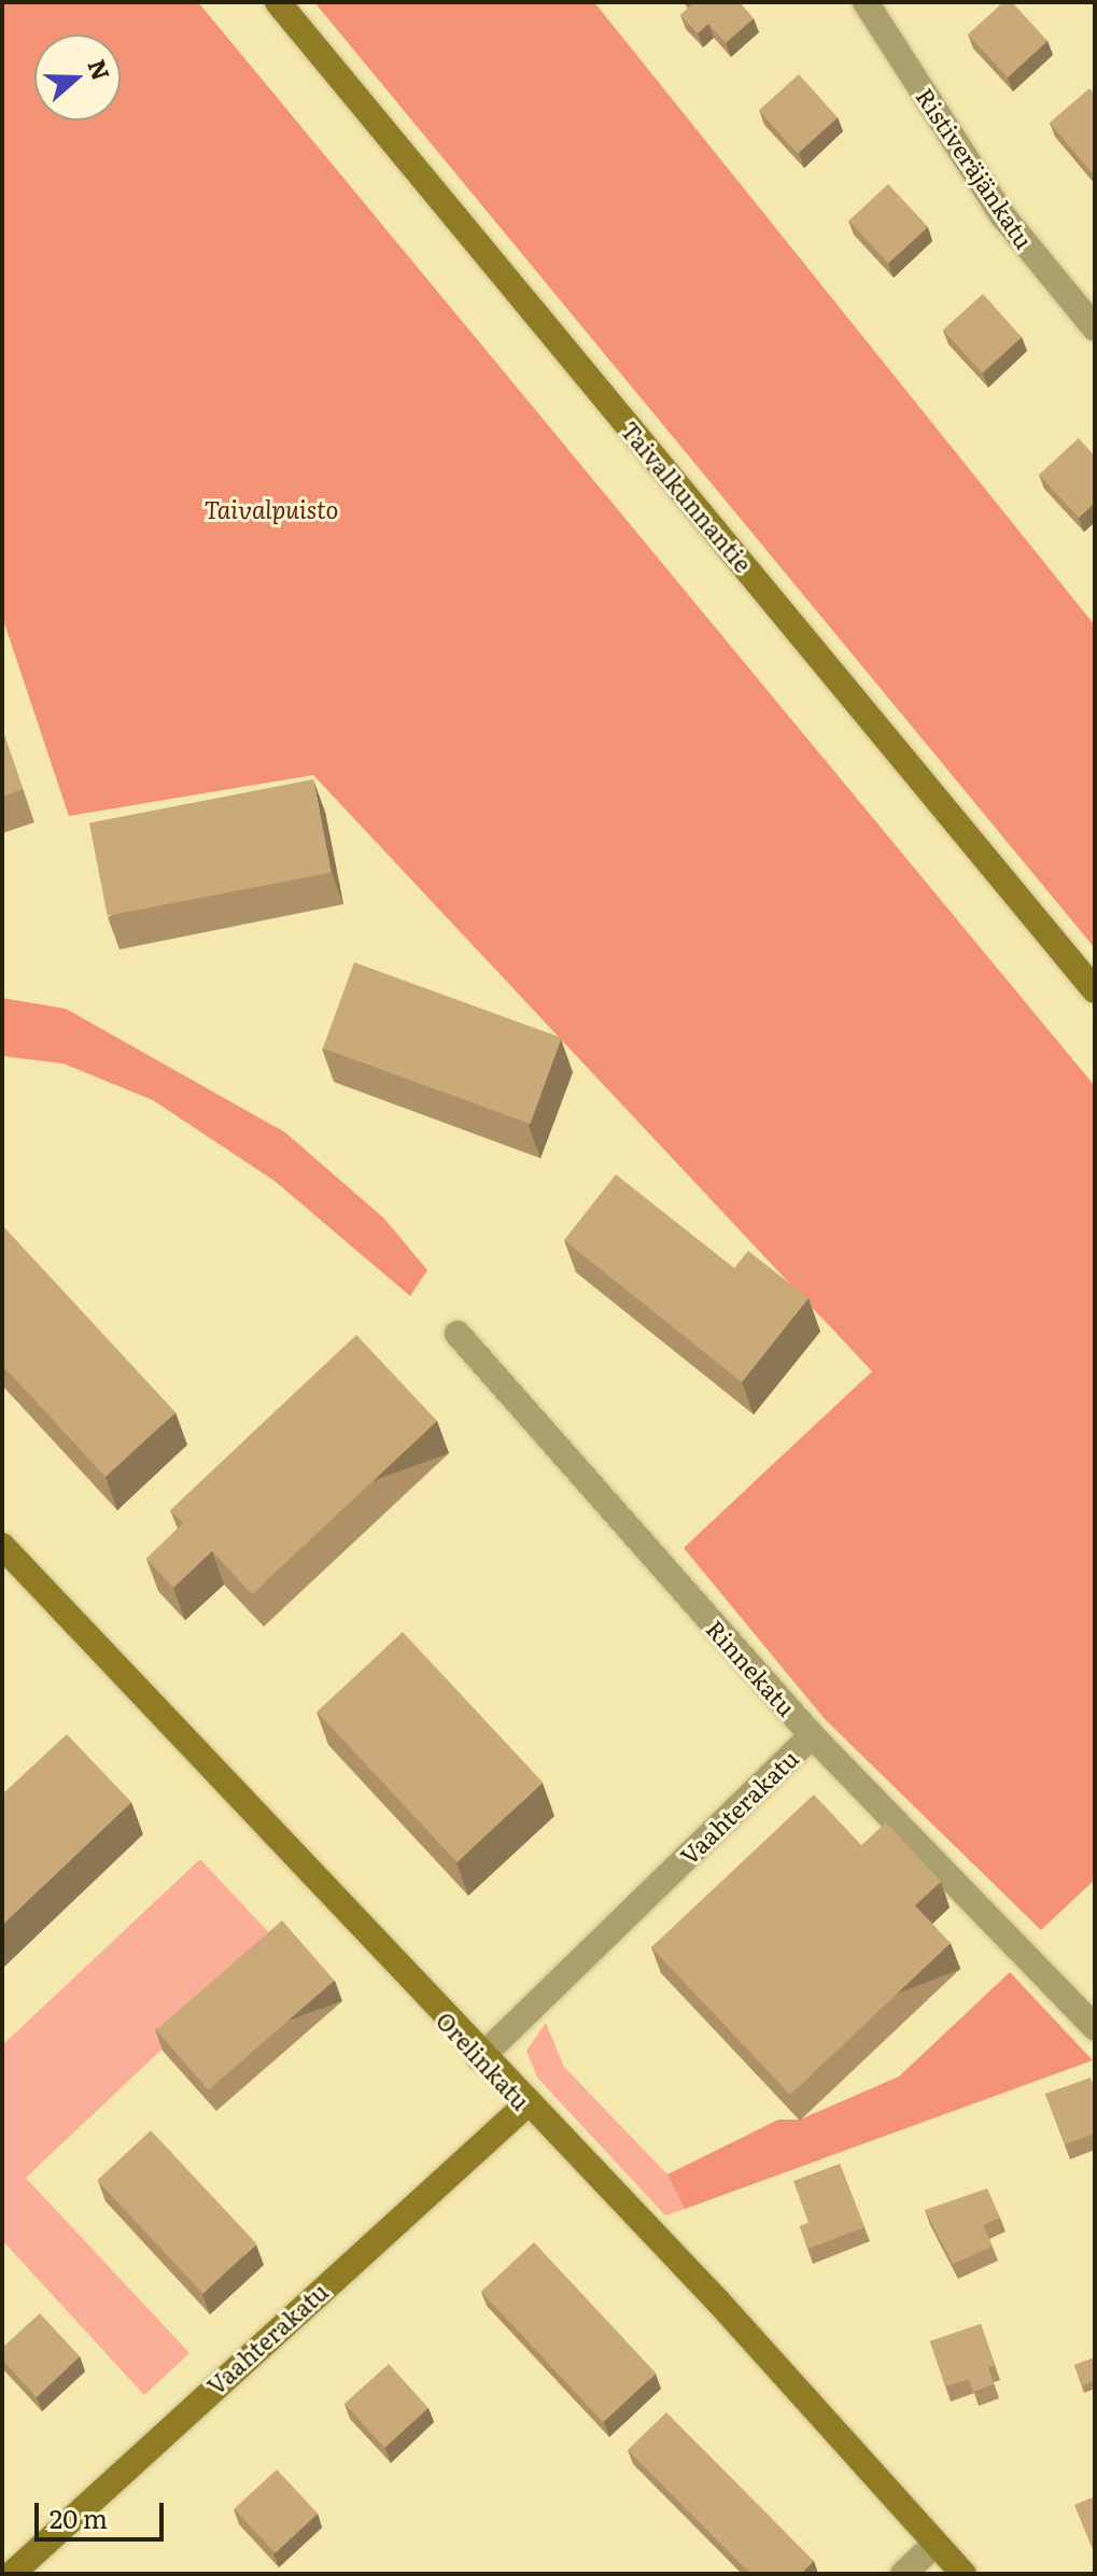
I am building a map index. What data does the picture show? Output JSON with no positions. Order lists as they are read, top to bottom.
{
  "streets": {
    "street": [
      "Ristiveräjänkatu",
      "Taivalkunnantie",
      "Rinnekatu",
      "Vaahterakatu",
      "Orelinkatu"
    ]
  },
  "crossings": [
    ["Rinnekatu", "Vaahterakatu"],
    ["Vaahterakatu", "Orelinkatu"]
  ],
  "parks": ["Taivalpuisto"],
  "scale_bar": "20 m",
  "north": "right"
}
